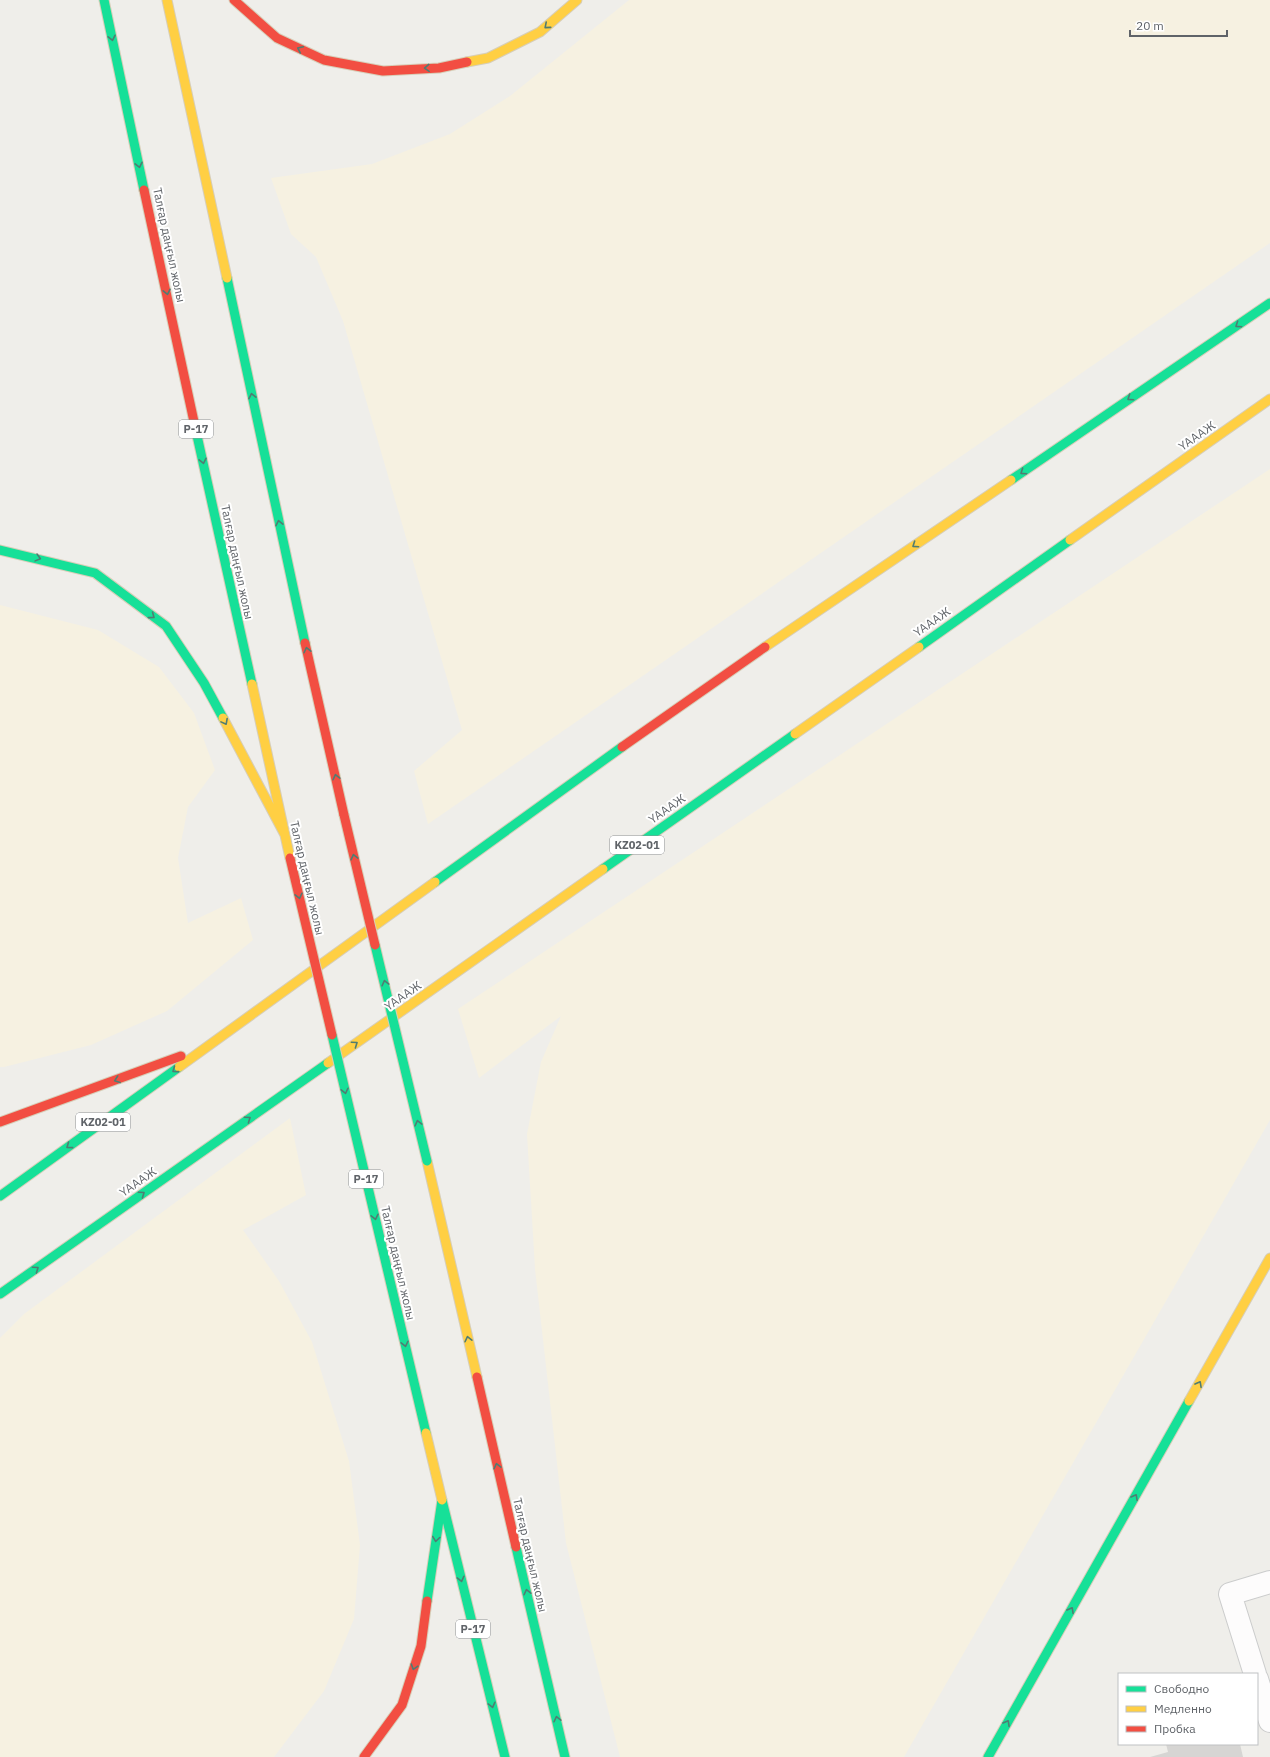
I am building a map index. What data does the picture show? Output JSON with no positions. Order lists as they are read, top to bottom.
{
  "streets": {
    "main road": [
      "Талғар даңғыл жолы",
      "P-17",
      "ҮАААЖ",
      "KZ02-01"
    ]
  },
  "one_way": ["ҮАААЖ"],
  "legend": ["Свободно", "Медленно", "Пробка"],
  "scale_bar": "20 m"
}
